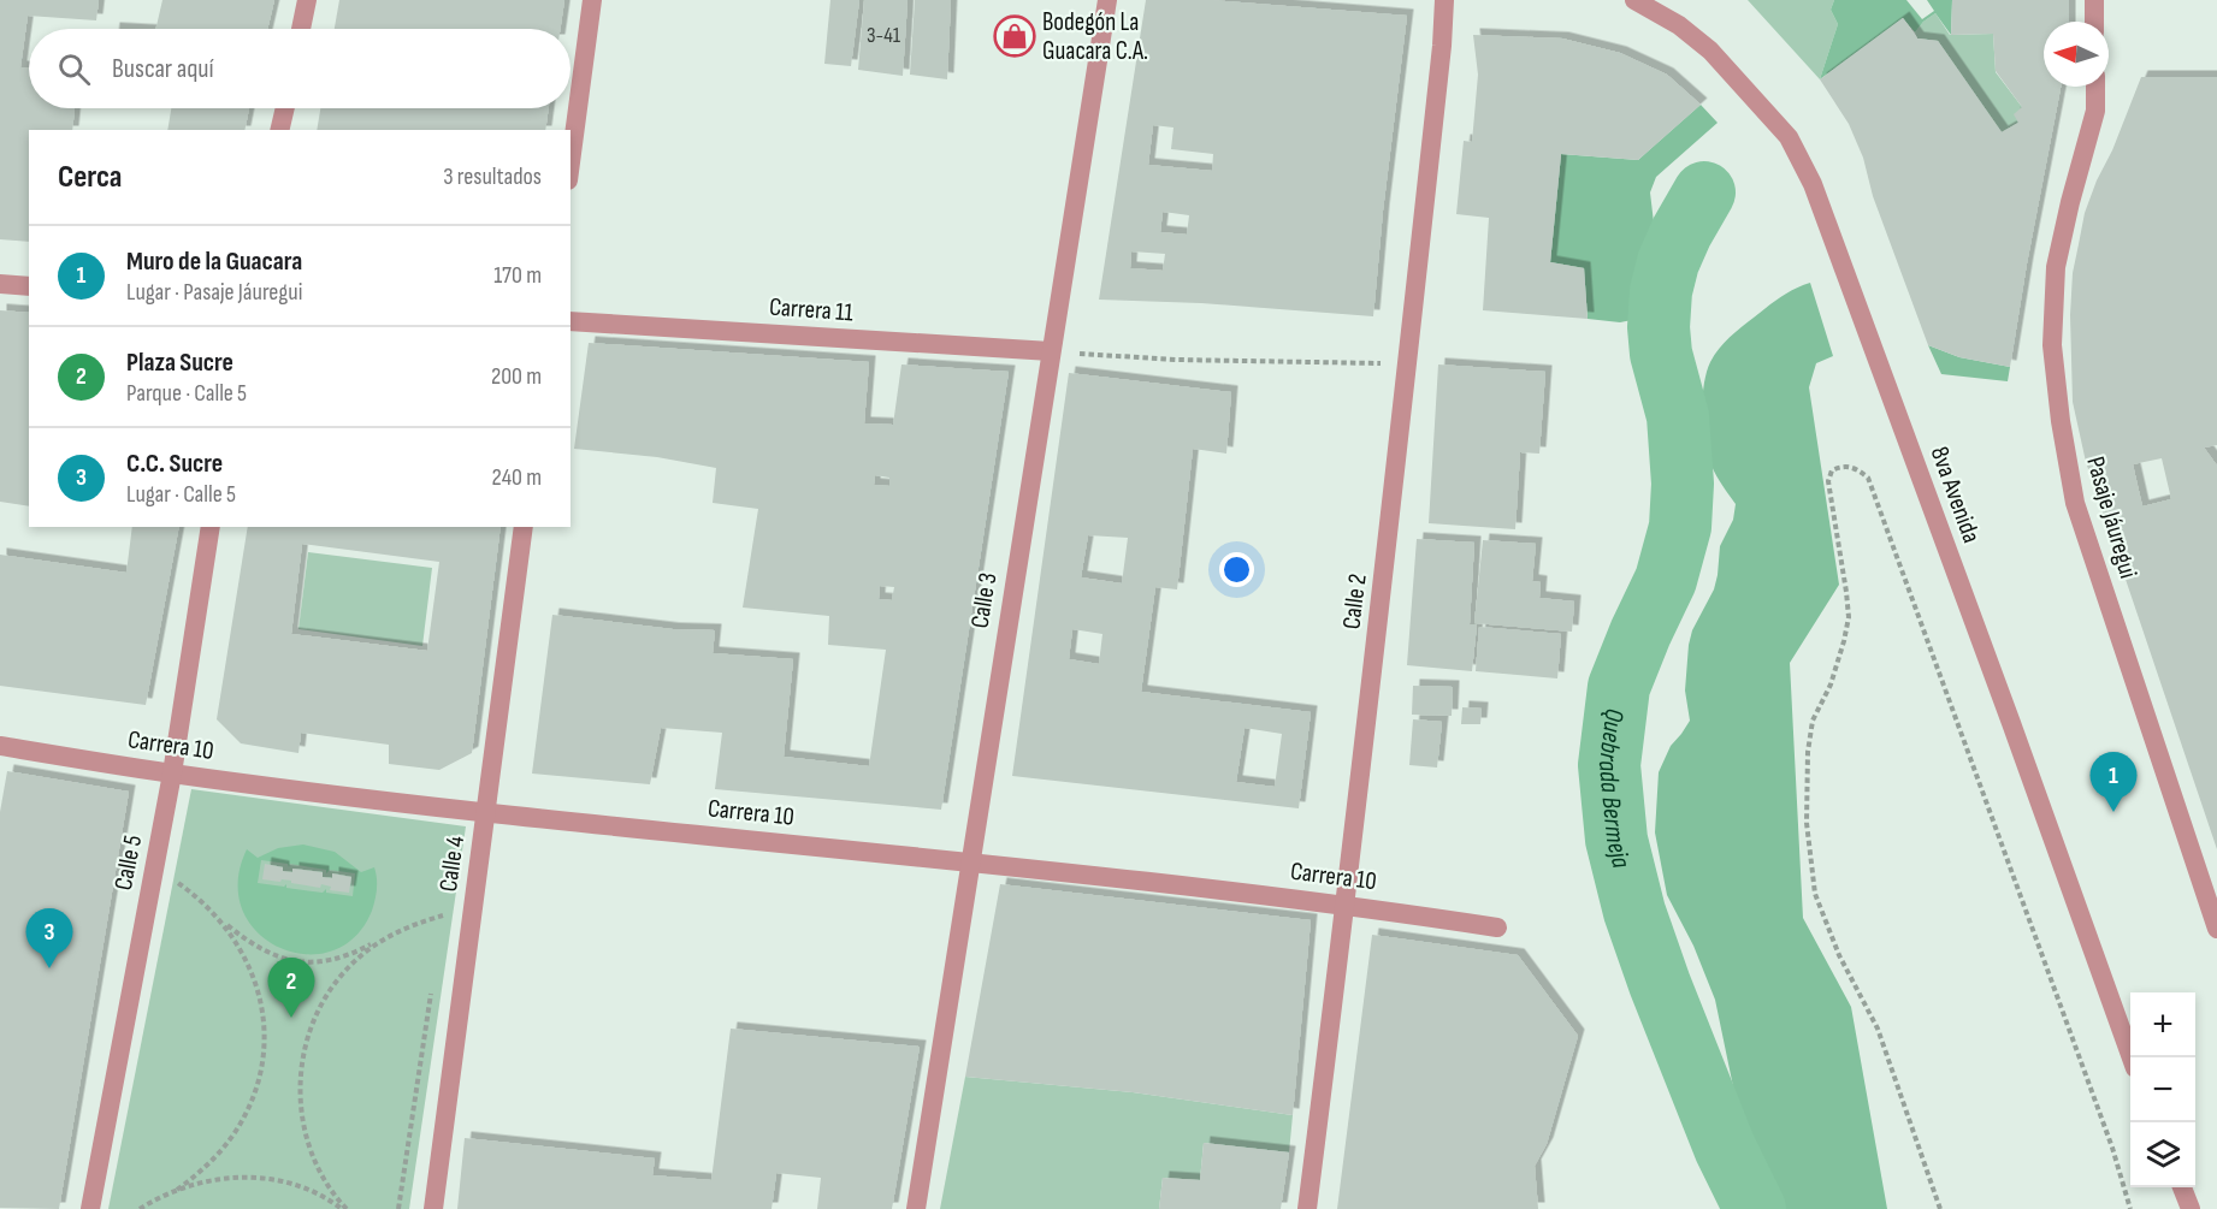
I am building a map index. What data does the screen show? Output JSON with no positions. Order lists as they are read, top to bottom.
{
  "streets": {
    "street": [
      "Carrera 11",
      "8va Avenida",
      "Pasaje Jáuregui",
      "Calle 3",
      "Calle 2",
      "Carrera 10",
      "Calle 5",
      "Calle 4"
    ]
  },
  "crossings": [
    ["Carrera 11", "Calle 3"],
    ["Calle 3", "Carrera 10"],
    ["Calle 2", "Carrera 10"],
    ["Carrera 10", "Calle 5"],
    ["Carrera 10", "Calle 4"]
  ],
  "water": ["Quebrada Bermeja"],
  "places": {
    "shop": ["Bodegón La Guacara C.A."]
  },
  "house_numbers": ["3-41"],
  "north": "left",
  "page": {
    "search": "Buscar aquí",
    "heading": ["Cerca", "3 resultados"],
    "list": [
      {
        "mark": "1",
        "name": "Muro de la Guacara",
        "note": "Lugar · Pasaje Jáuregui",
        "value": "170 m"
      },
      {
        "mark": "2",
        "name": "Plaza Sucre",
        "note": "Parque · Calle 5",
        "value": "200 m"
      },
      {
        "mark": "3",
        "name": "C.C. Sucre",
        "note": "Lugar · Calle 5",
        "value": "240 m"
      }
    ],
    "pins": ["1", "3", "2"],
    "map_buttons": ["+", "−"]
  }
}
